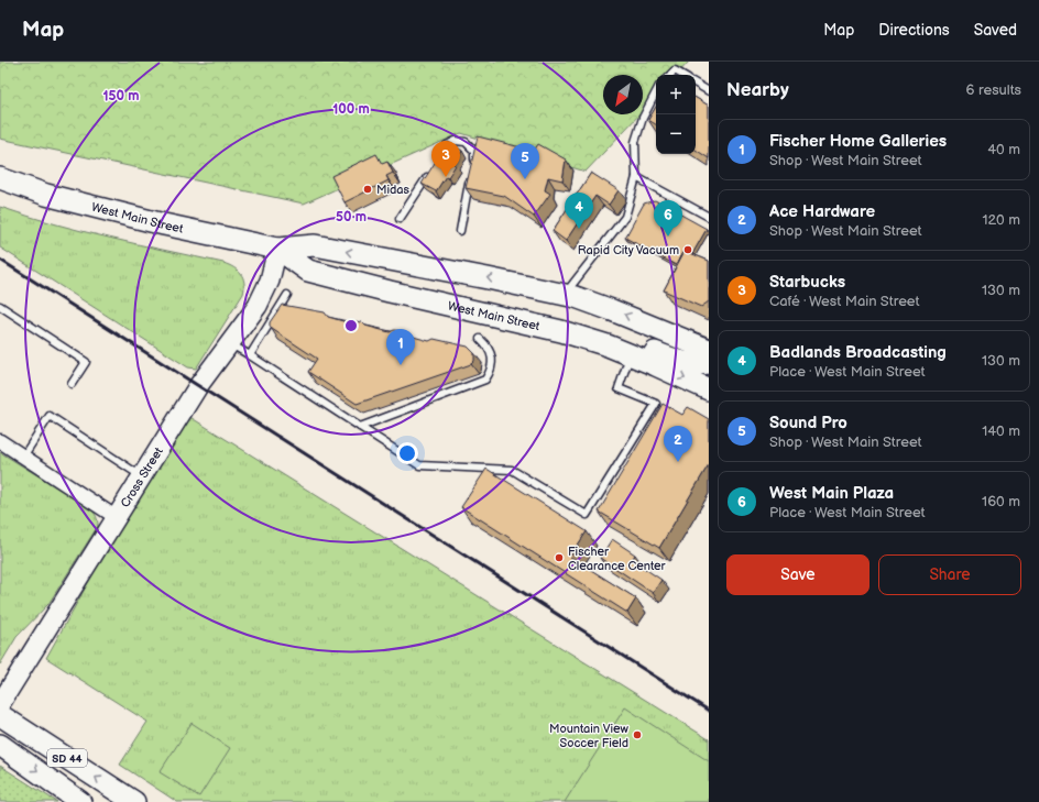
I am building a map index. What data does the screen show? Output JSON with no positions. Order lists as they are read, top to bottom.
{
  "streets": {
    "main road": ["West Main Street", "SD 44"],
    "street": ["Cross Street"]
  },
  "crossings": [
    ["West Main Street", "Cross Street"]
  ],
  "places": [
    "Midas",
    "Rapid City Vacuum",
    "Fischer Clearance Center",
    "Mountain View Soccer Field"
  ],
  "north": "bottom left",
  "page": {
    "header": "Map",
    "nav": ["Map", "Directions", "Saved"],
    "heading": ["Nearby", "6 results"],
    "map_buttons": ["+", "−"],
    "list": [
      {
        "mark": "1",
        "name": "Fischer Home Galleries",
        "note": "Shop · West Main Street",
        "value": "40 m"
      },
      {
        "mark": "2",
        "name": "Ace Hardware",
        "note": "Shop · West Main Street",
        "value": "120 m"
      },
      {
        "mark": "3",
        "name": "Starbucks",
        "note": "Café · West Main Street",
        "value": "130 m"
      },
      {
        "mark": "4",
        "name": "Badlands Broadcasting",
        "note": "Place · West Main Street",
        "value": "130 m"
      },
      {
        "mark": "5",
        "name": "Sound Pro",
        "note": "Shop · West Main Street",
        "value": "140 m"
      },
      {
        "mark": "6",
        "name": "West Main Plaza",
        "note": "Place · West Main Street",
        "value": "160 m"
      }
    ],
    "pins": [
      "3",
      "5",
      "4",
      "6",
      "1",
      "2"
    ],
    "buttons": ["Save", "Share"]
  },
  "rings": ["150 m", "100 m", "50 m"]
}
